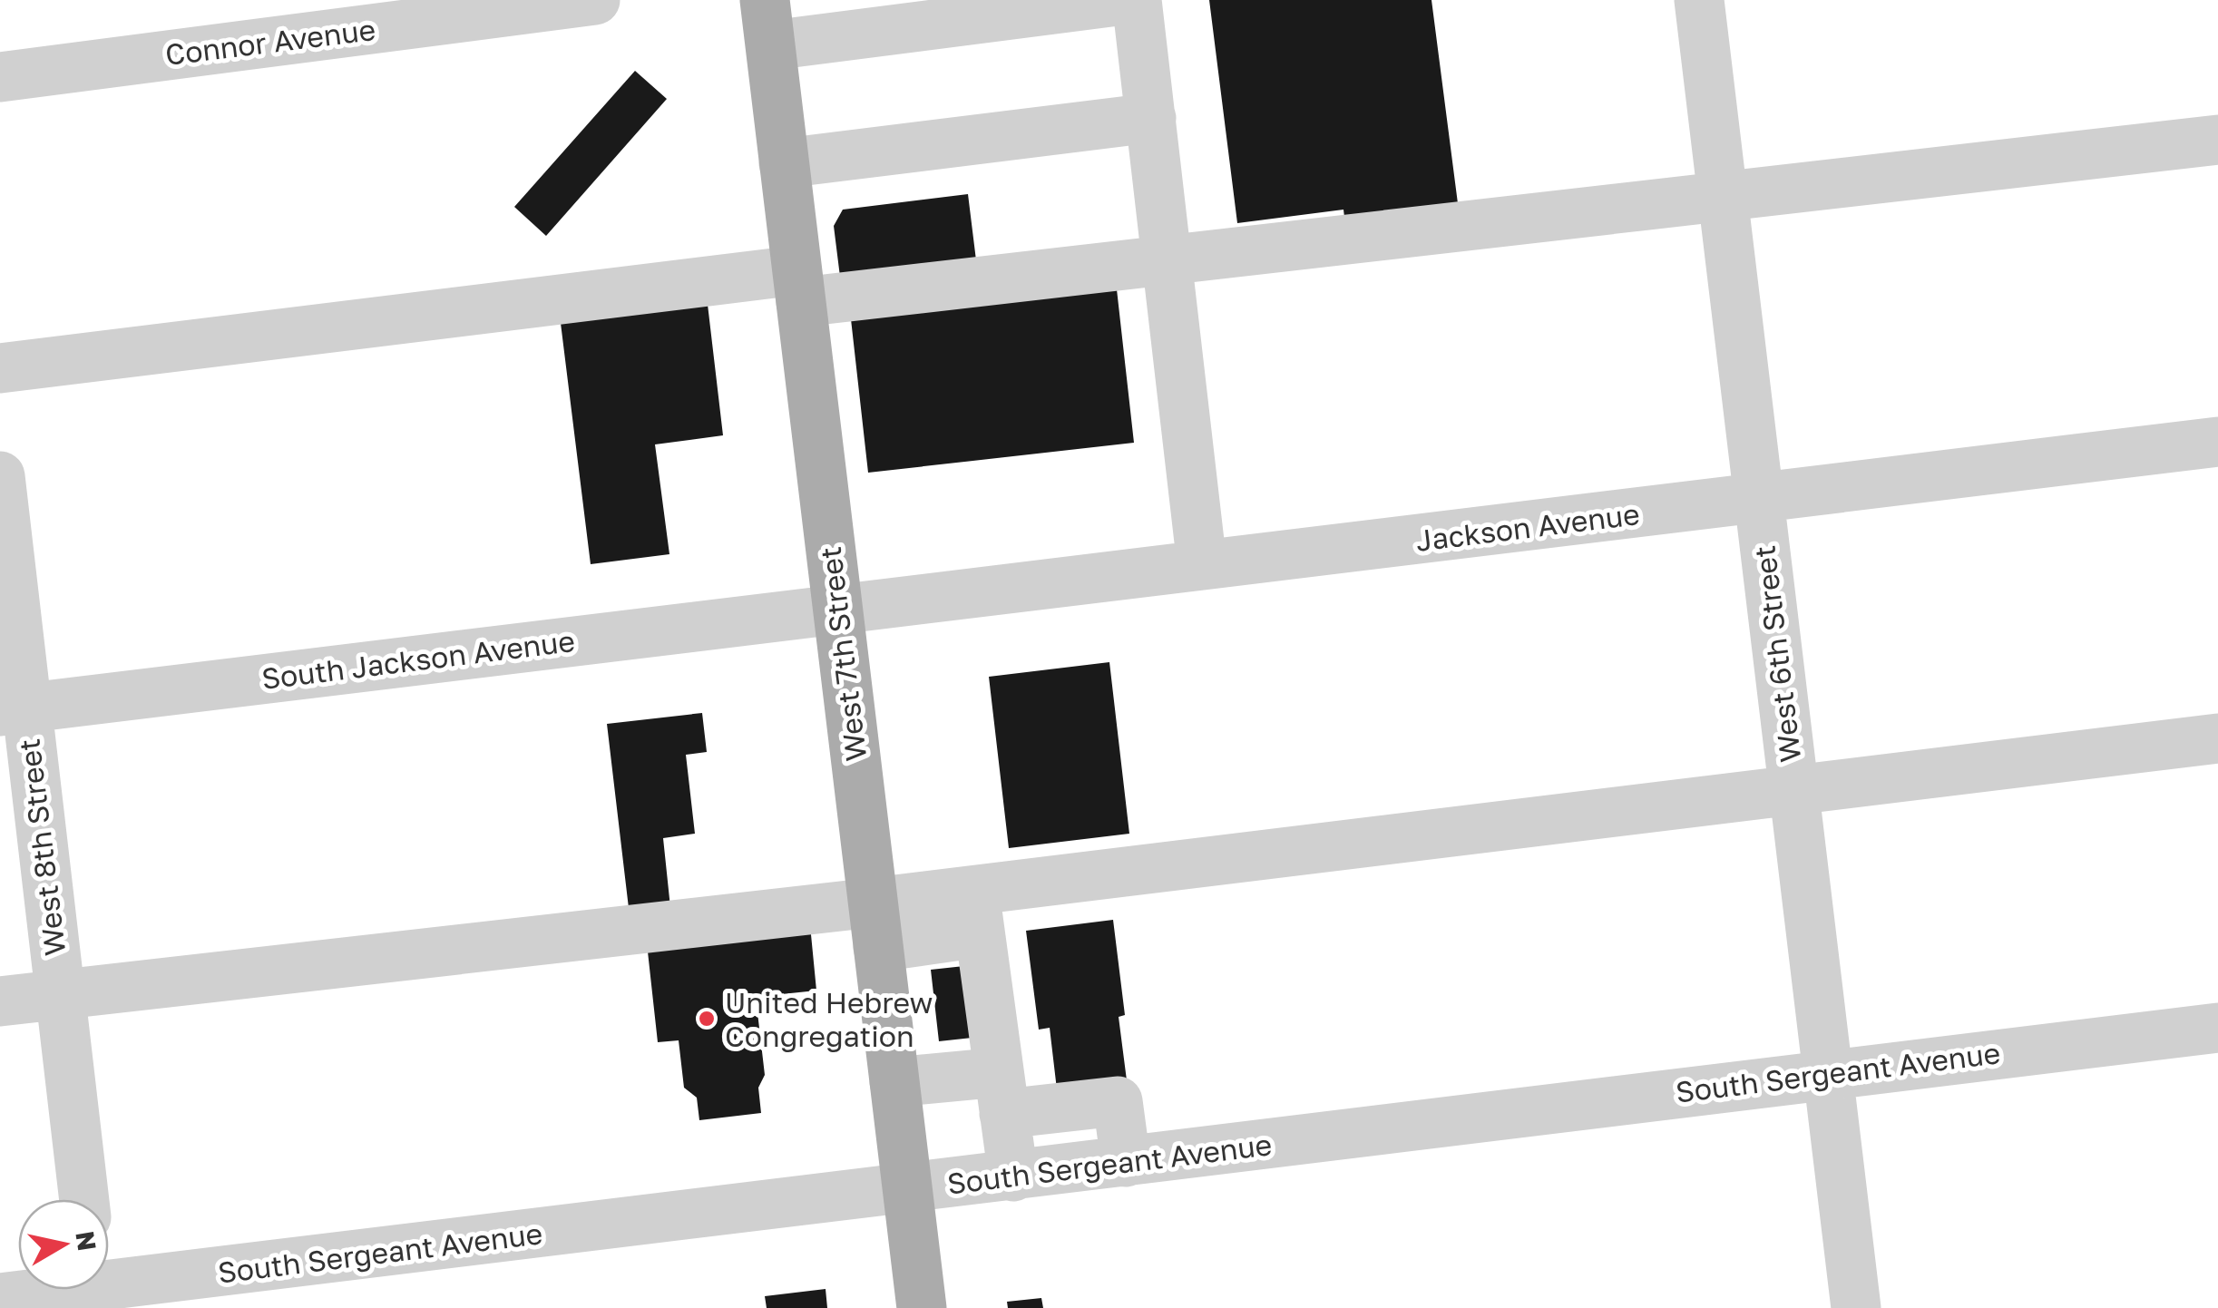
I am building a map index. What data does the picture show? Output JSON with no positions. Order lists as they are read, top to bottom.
{
  "streets": {
    "main road": ["West 7th Street"],
    "street": [
      "Connor Avenue",
      "Jackson Avenue",
      "West 6th Street",
      "South Jackson Avenue",
      "West 8th Street",
      "South Sergeant Avenue"
    ]
  },
  "crossings": [
    ["Jackson Avenue", "West 7th Street"],
    ["Jackson Avenue", "West 6th Street"],
    ["Jackson Avenue", "South Jackson Avenue"],
    ["West 7th Street", "South Jackson Avenue"],
    ["West 7th Street", "South Sergeant Avenue"],
    ["West 6th Street", "South Sergeant Avenue"],
    ["South Jackson Avenue", "West 8th Street"]
  ],
  "places": ["United Hebrew Congregation"],
  "north": "right"
}
